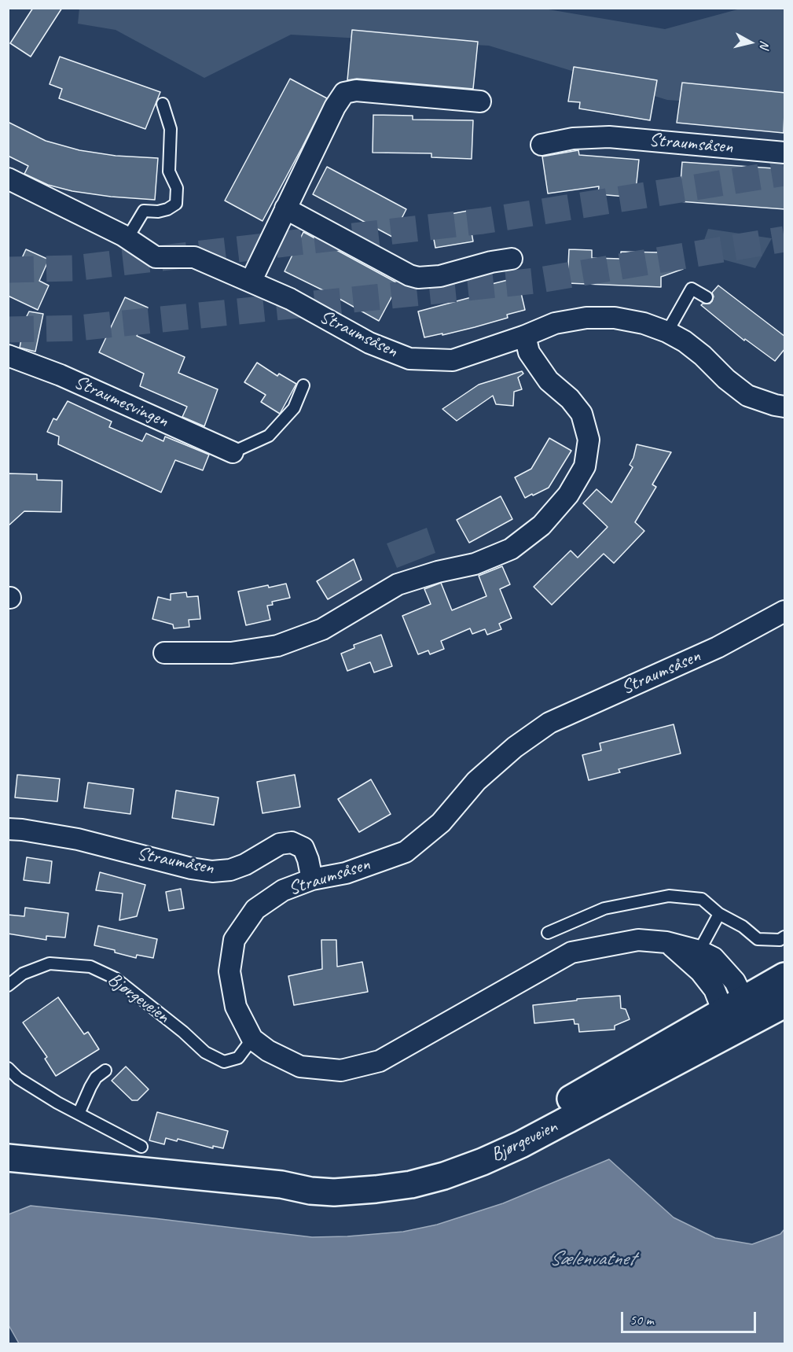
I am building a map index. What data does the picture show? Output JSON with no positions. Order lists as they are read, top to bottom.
{
  "streets": {
    "main road": ["Bjørgeveien"],
    "street": ["Straumsåsen", "Straumesvingen", "Straumåsen"]
  },
  "crossings": [
    ["Straumsåsen", "Straumåsen"],
    ["Straumsåsen", "Bjørgeveien"]
  ],
  "water": ["Sælenvatnet"],
  "scale_bar": "50 m",
  "north": "right"
}
